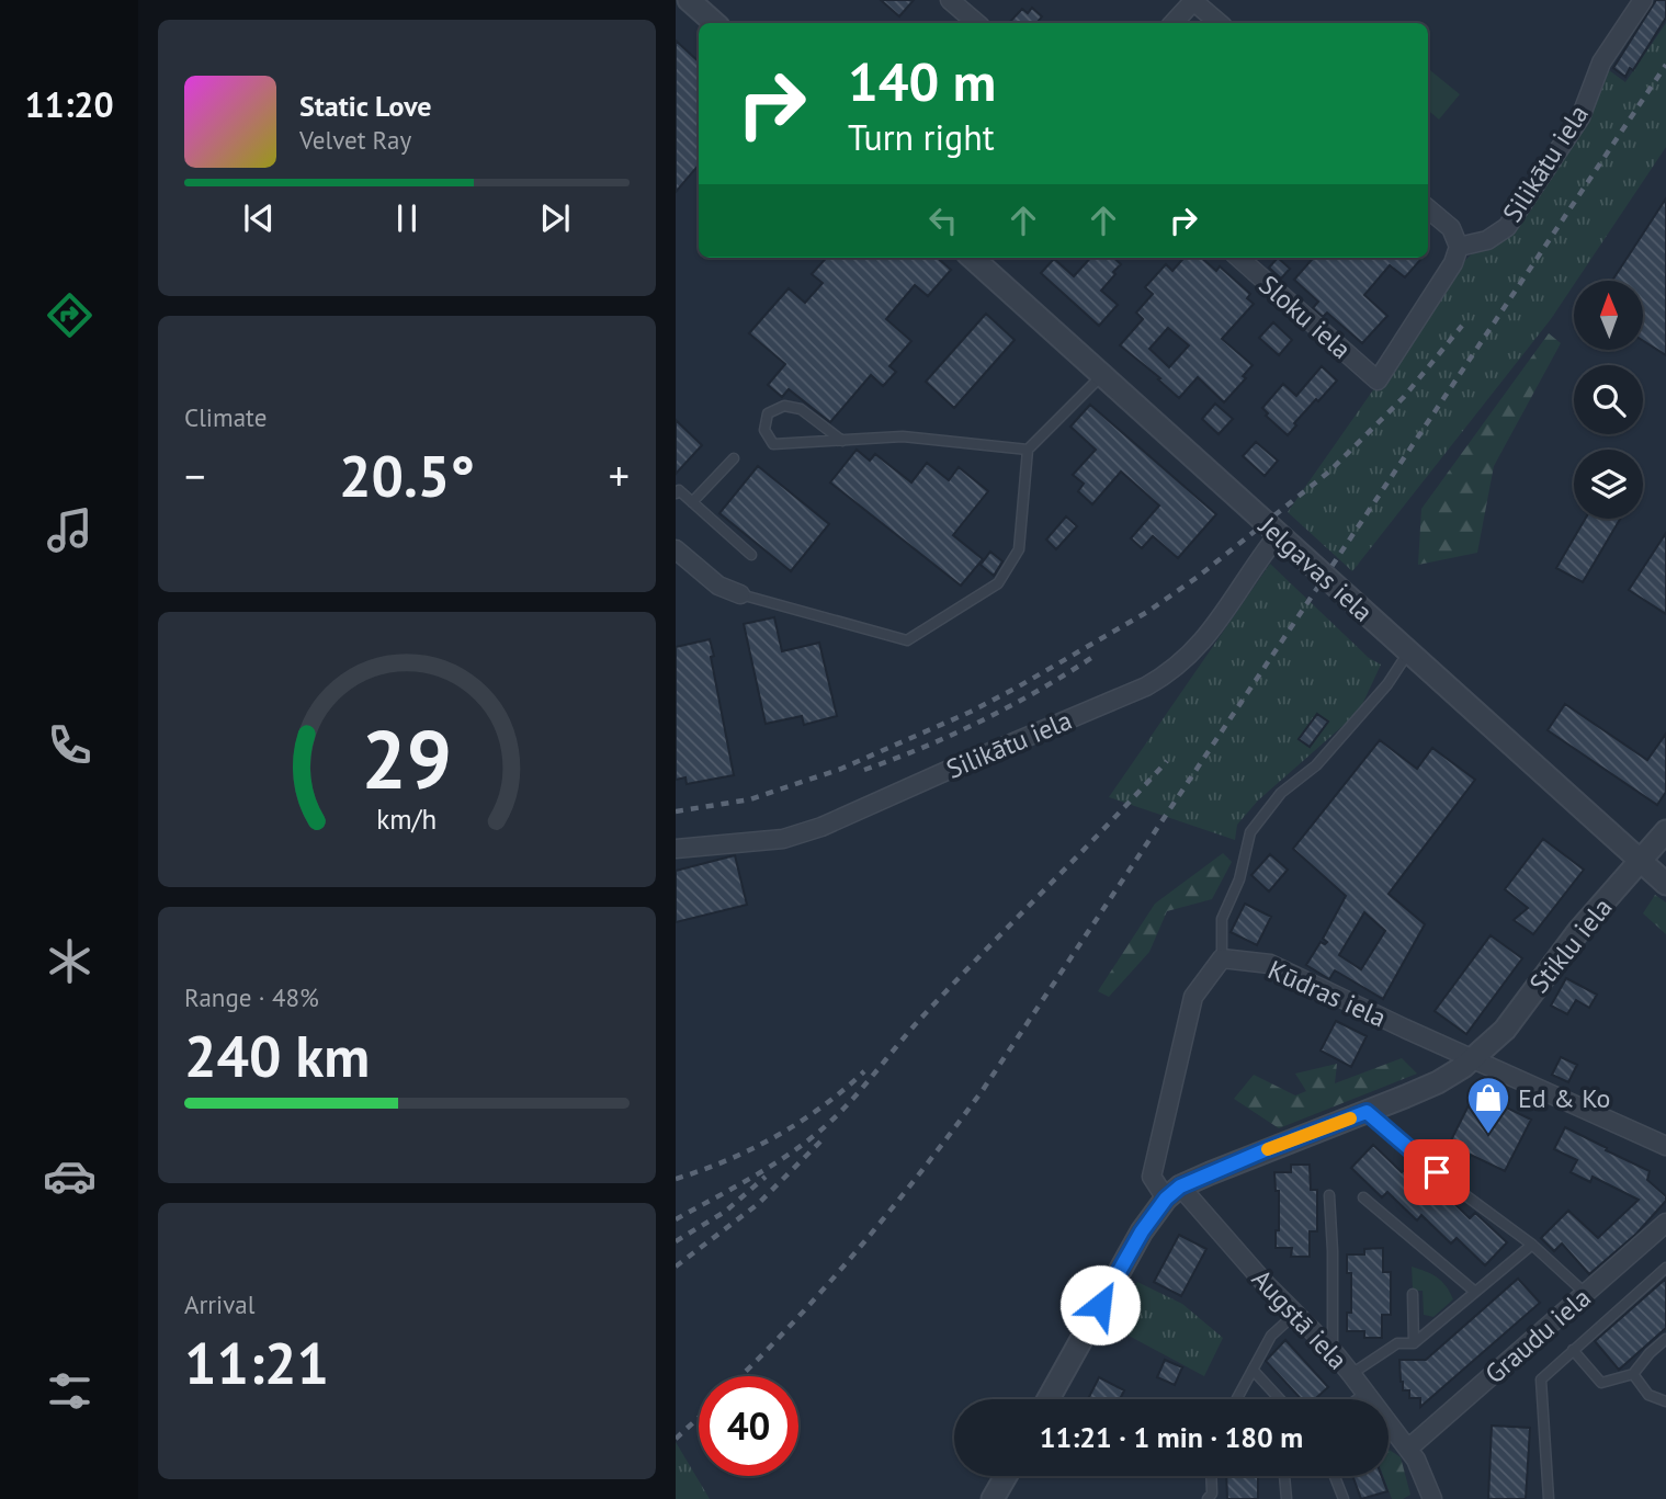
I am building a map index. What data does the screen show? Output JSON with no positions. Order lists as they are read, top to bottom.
{
  "streets": {
    "street": [
      "Silikātu iela",
      "Sloku iela",
      "Jelgavas iela",
      "Stiklu iela",
      "Kūdras iela",
      "Augstā iela",
      "Graudu iela"
    ]
  },
  "crossings": [
    ["Silikātu iela", "Sloku iela"],
    ["Silikātu iela", "Jelgavas iela"],
    ["Jelgavas iela", "Stiklu iela"],
    ["Stiklu iela", "Kūdras iela"],
    ["Stiklu iela", "Augstā iela"],
    ["Augstā iela", "Graudu iela"]
  ],
  "places": {
    "shop": ["Ed & Ko"]
  },
  "north": "top",
  "page": {
    "tabs": "11:20",
    "turn": ["140 m", "Turn right"],
    "song": ["Static Love", "Velvet Ray"],
    "tile": [
      "Climate",
      ["Range · 48%", "240 km"],
      ["Arrival", "11:21"]
    ],
    "heat": ["−", "20.5°", "+"],
    "limit": "40",
    "trip": "11:21 · 1 min · 180 m",
    "gauge": ["29", "km/h"]
  }
}
